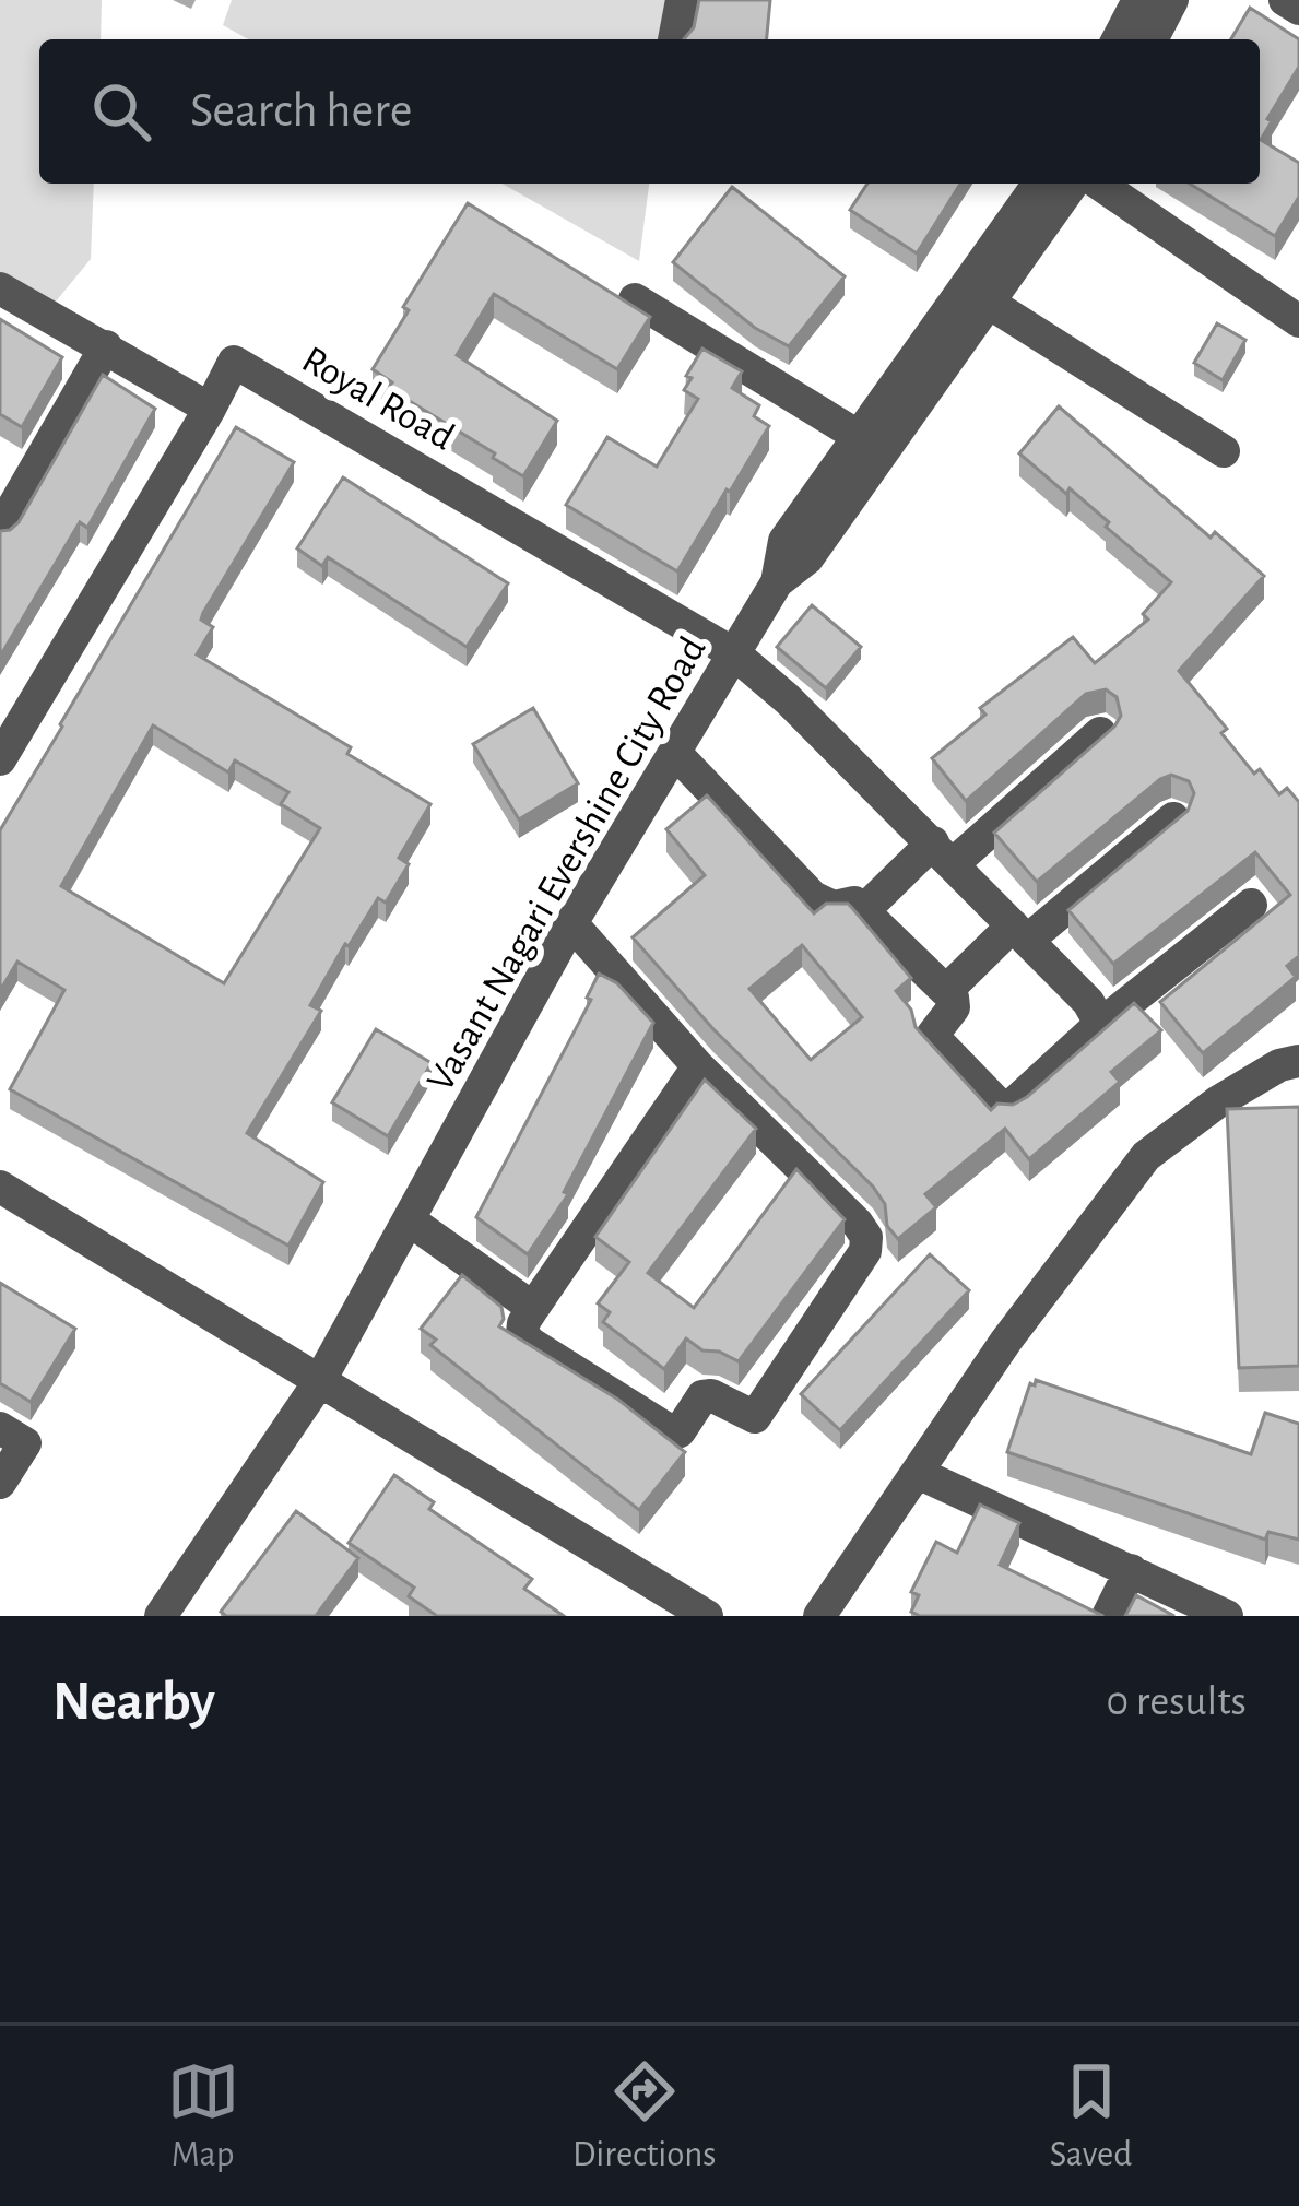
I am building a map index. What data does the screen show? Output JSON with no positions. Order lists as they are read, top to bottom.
{
  "streets": {
    "street": ["Royal Road", "Vasant Nagari Evershine City Road"]
  },
  "crossings": [
    ["Royal Road", "Vasant Nagari Evershine City Road"]
  ],
  "page": {
    "search": "Search here",
    "heading": ["Nearby", "0 results"],
    "nav": ["Map", "Directions", "Saved"]
  }
}
